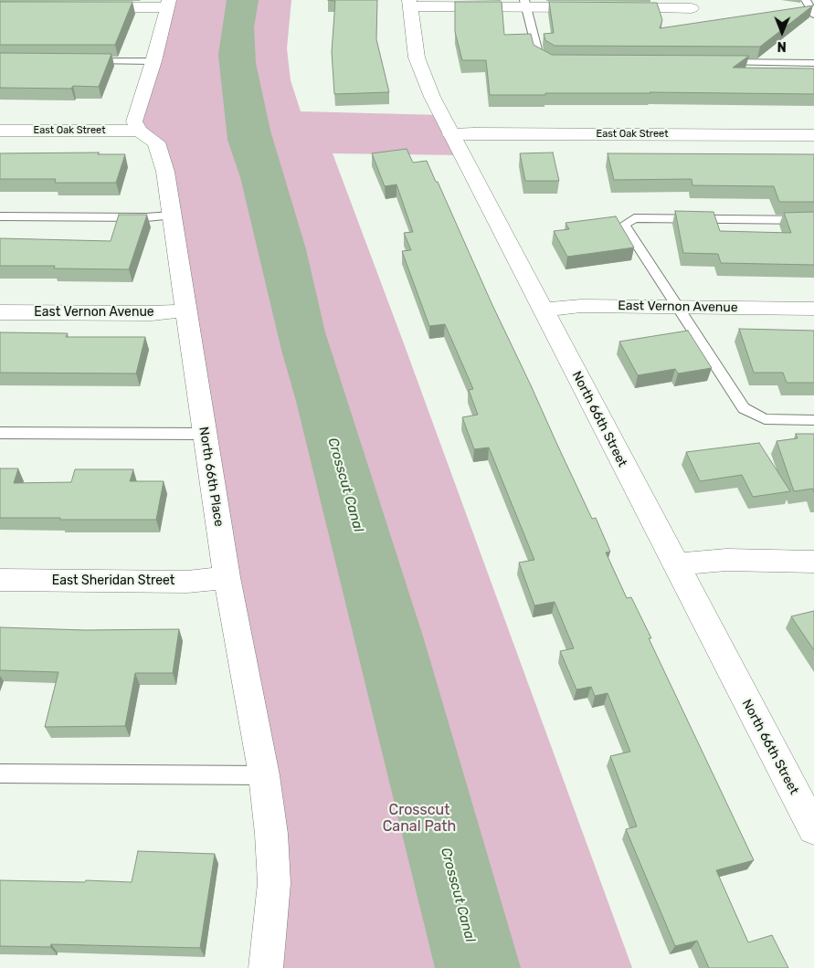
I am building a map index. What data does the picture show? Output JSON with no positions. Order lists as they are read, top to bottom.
{
  "streets": {
    "street": [
      "East Oak Street",
      "East Vernon Avenue",
      "North 66th Street",
      "North 66th Place",
      "East Sheridan Street"
    ]
  },
  "crossings": [
    ["East Oak Street", "North 66th Street"],
    ["East Oak Street", "North 66th Place"],
    ["East Vernon Avenue", "North 66th Street"],
    ["East Vernon Avenue", "North 66th Place"],
    ["North 66th Place", "East Sheridan Street"]
  ],
  "water": ["Crosscut Canal"],
  "parks": ["Crosscut Canal Path"],
  "north": "bottom"
}
